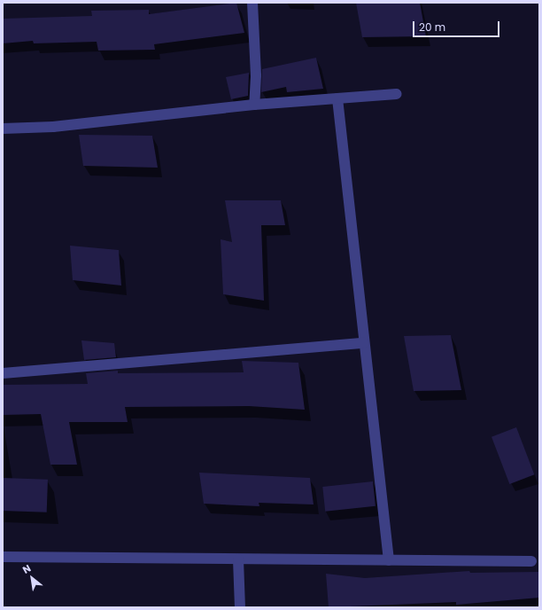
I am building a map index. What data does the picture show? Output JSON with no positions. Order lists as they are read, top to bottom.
{
  "scale_bar": "20 m",
  "north": "top left"
}
